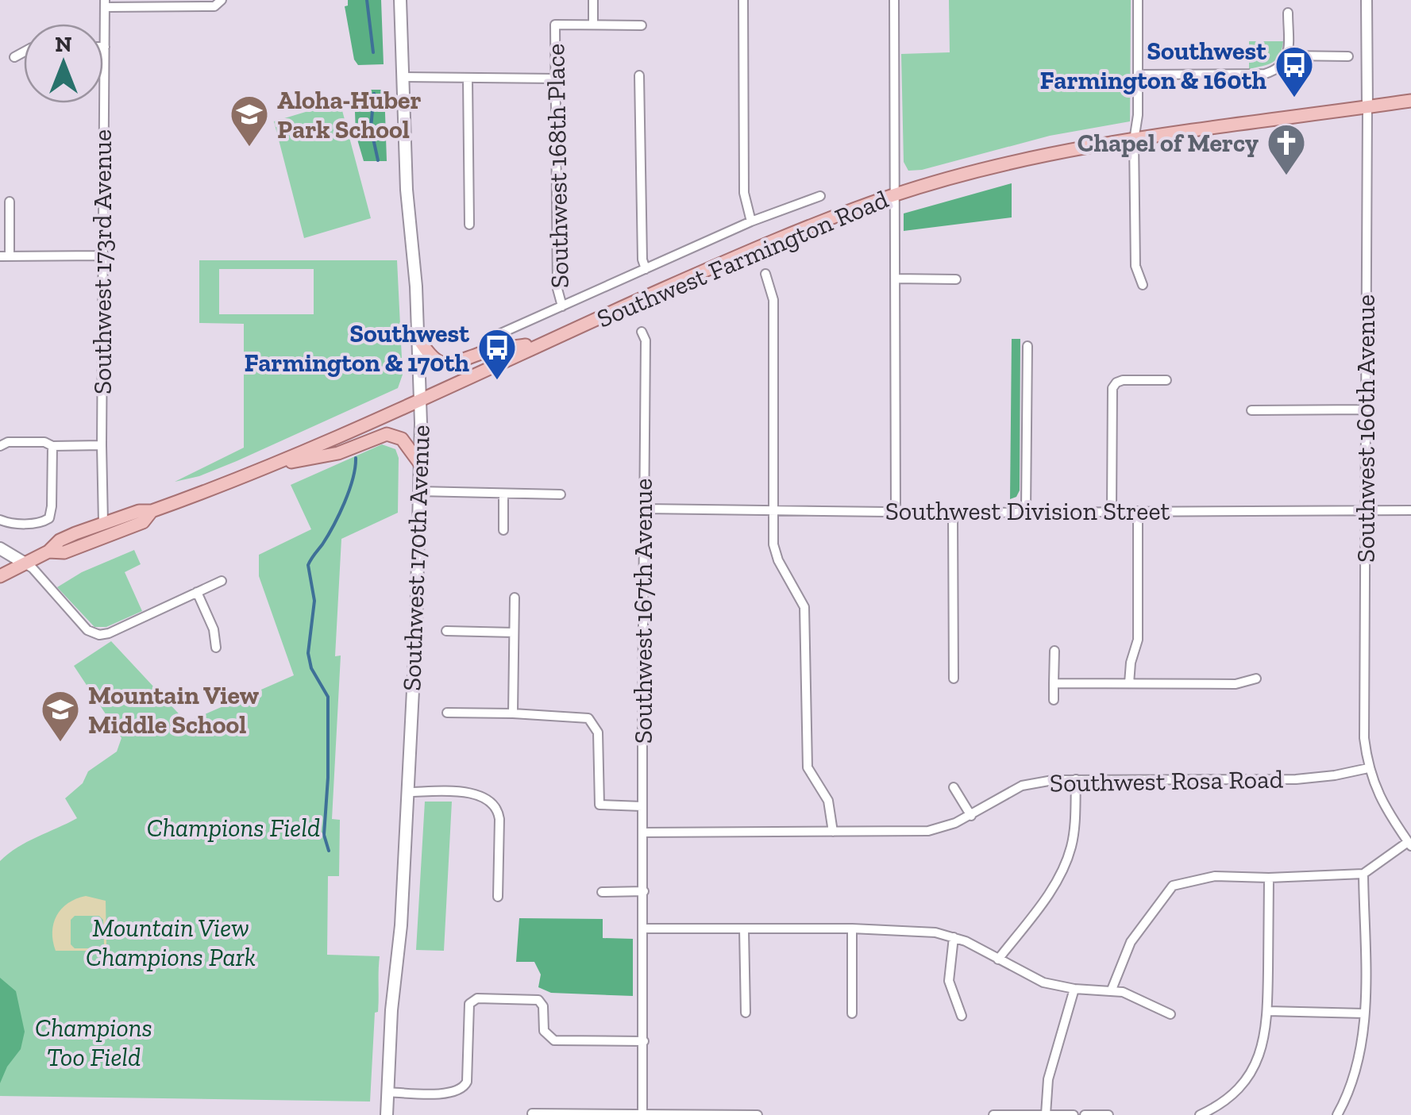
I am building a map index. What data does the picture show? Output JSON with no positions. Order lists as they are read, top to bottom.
{
  "streets": {
    "main road": ["Southwest Farmington Road", "Southwest 170th Avenue"],
    "street": [
      "Southwest 168th Place",
      "Southwest 173rd Avenue",
      "Southwest 160th Avenue",
      "Southwest Division Street",
      "Southwest 167th Avenue",
      "Southwest Rosa Road"
    ]
  },
  "crossings": [
    ["Southwest Farmington Road", "Southwest 173rd Avenue"],
    ["Southwest Farmington Road", "Southwest 160th Avenue"],
    ["Southwest Farmington Road", "Southwest 170th Avenue"],
    ["Southwest 160th Avenue", "Southwest Division Street"],
    ["Southwest 160th Avenue", "Southwest Rosa Road"],
    ["Southwest Division Street", "Southwest 167th Avenue"],
    ["Southwest 167th Avenue", "Southwest Rosa Road"]
  ],
  "parks": ["Champions Field", "Mountain View Champions Park", "Champions Too Field"],
  "places": {
    "bus stop": ["Southwest Farmington & 160th", "Southwest Farmington & 170th"],
    "school or university": ["Aloha-Huber Park School", "Mountain View Middle School"],
    "church": ["Chapel of Mercy"]
  },
  "north": "top"
}
